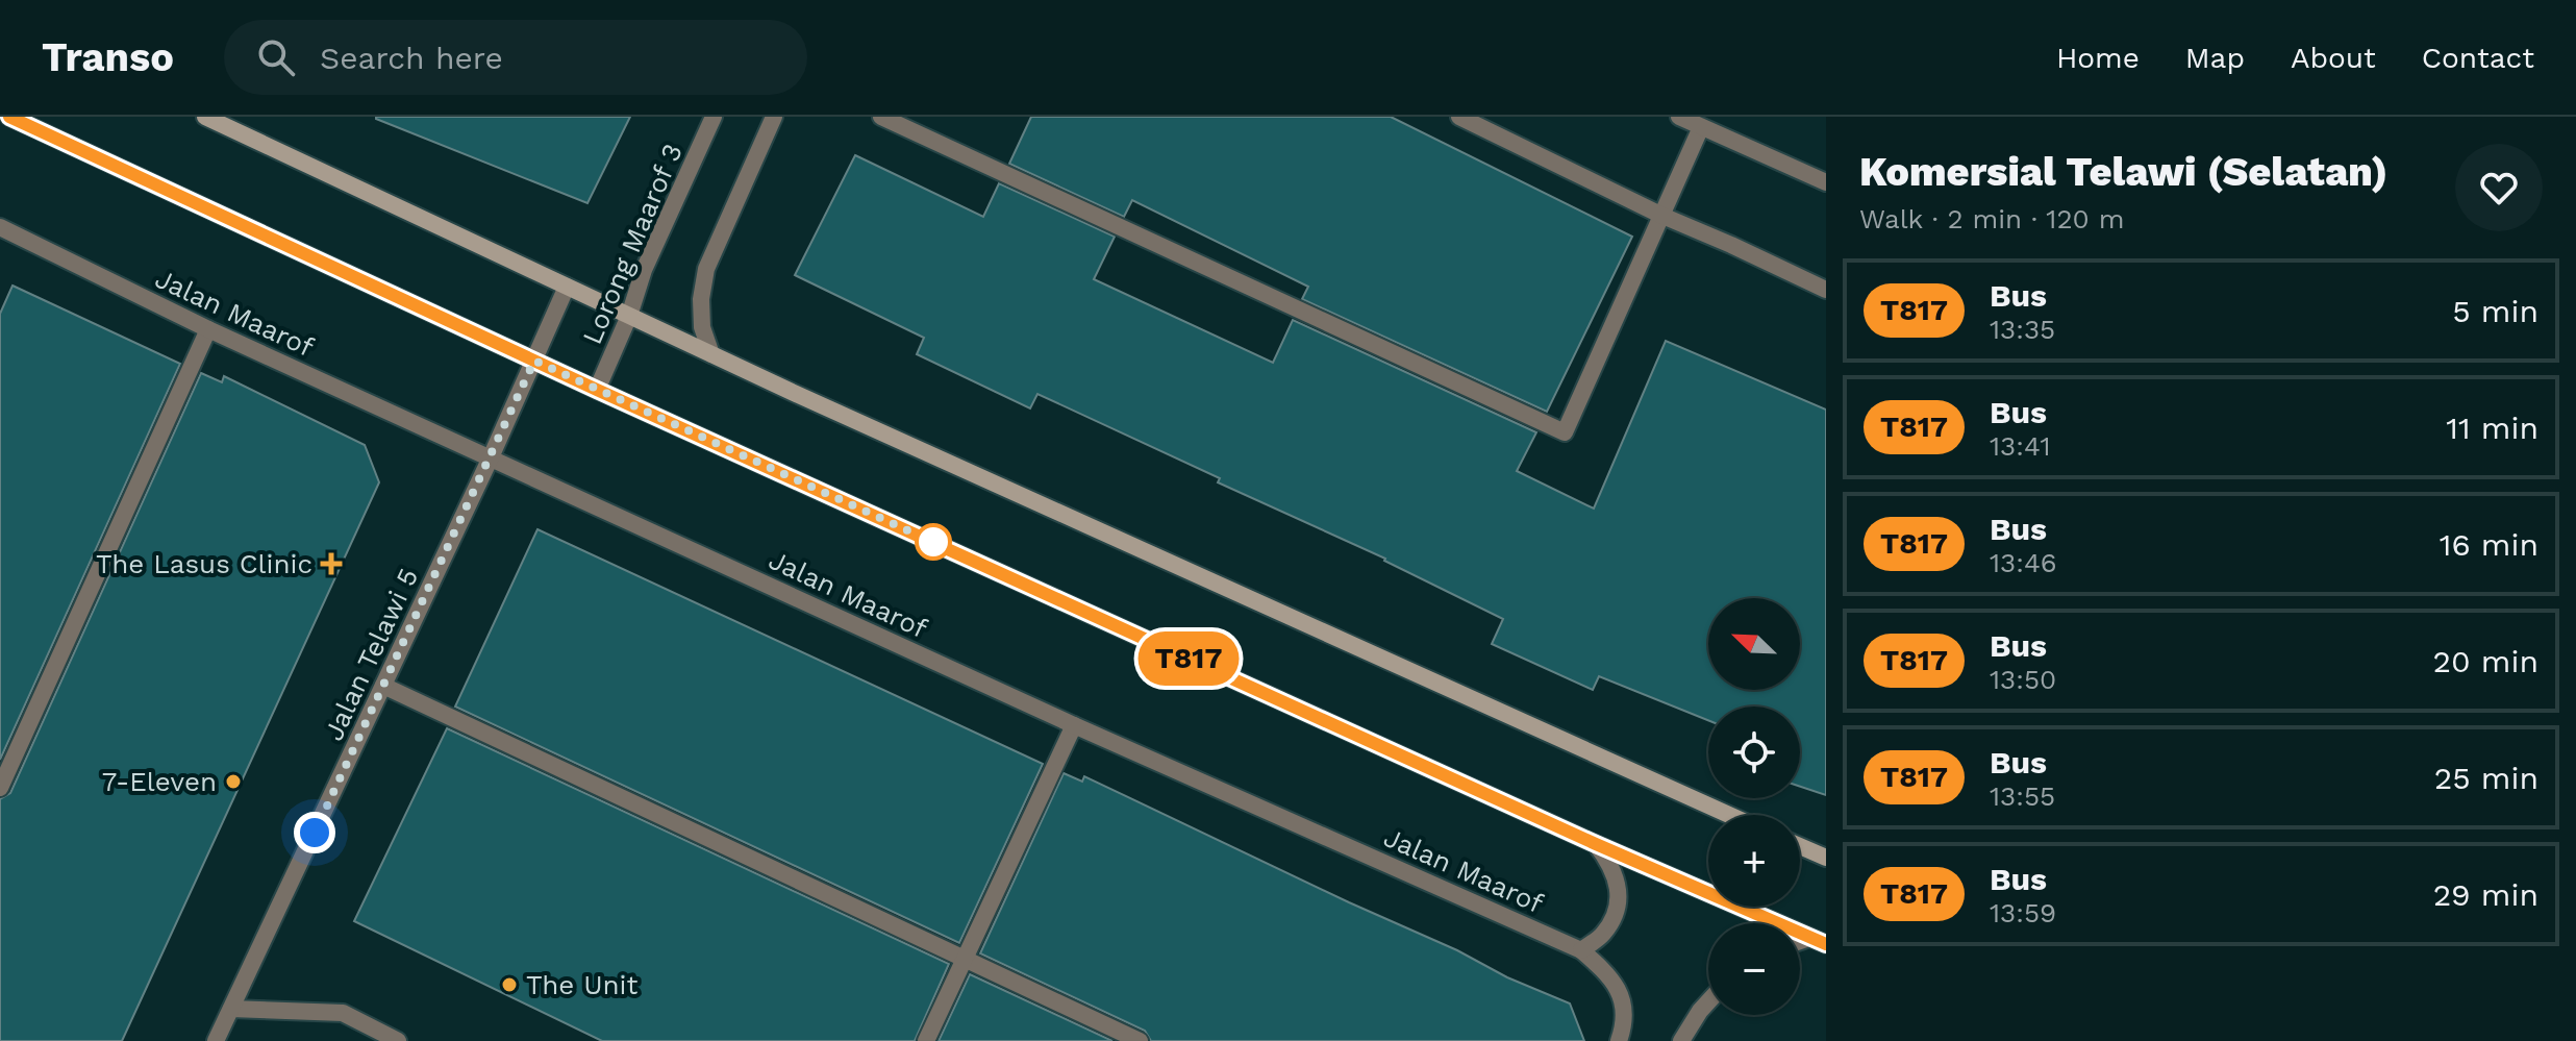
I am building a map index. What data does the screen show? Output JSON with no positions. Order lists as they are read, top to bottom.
{
  "streets": {
    "street": ["Lorong Maarof 3", "Jalan Maarof", "Jalan Telawi 5"]
  },
  "crossings": [
    ["Jalan Maarof", "Jalan Telawi 5"]
  ],
  "places": {
    "health": ["The Lasus Clinic"],
    "other": ["7-Eleven", "The Unit"]
  },
  "lines": ["bus line T817"],
  "north": "top left",
  "page": {
    "header": "Transo",
    "search": "Search here",
    "nav": [
      "Home",
      "Map",
      "About",
      "Contact"
    ],
    "on_map": "T817",
    "heading": ["Komersial Telawi (Selatan)", "Walk · 2 min · 120 m"],
    "list": [
      {
        "mark": "T817",
        "name": "Bus",
        "note": "13:35",
        "value": "5 min"
      },
      {
        "mark": "T817",
        "name": "Bus",
        "note": "13:41",
        "value": "11 min"
      },
      {
        "mark": "T817",
        "name": "Bus",
        "note": "13:46",
        "value": "16 min"
      },
      {
        "mark": "T817",
        "name": "Bus",
        "note": "13:50",
        "value": "20 min"
      },
      {
        "mark": "T817",
        "name": "Bus",
        "note": "13:55",
        "value": "25 min"
      },
      {
        "mark": "T817",
        "name": "Bus",
        "note": "13:59",
        "value": "29 min"
      }
    ],
    "map_buttons": ["+", "−"]
  }
}
